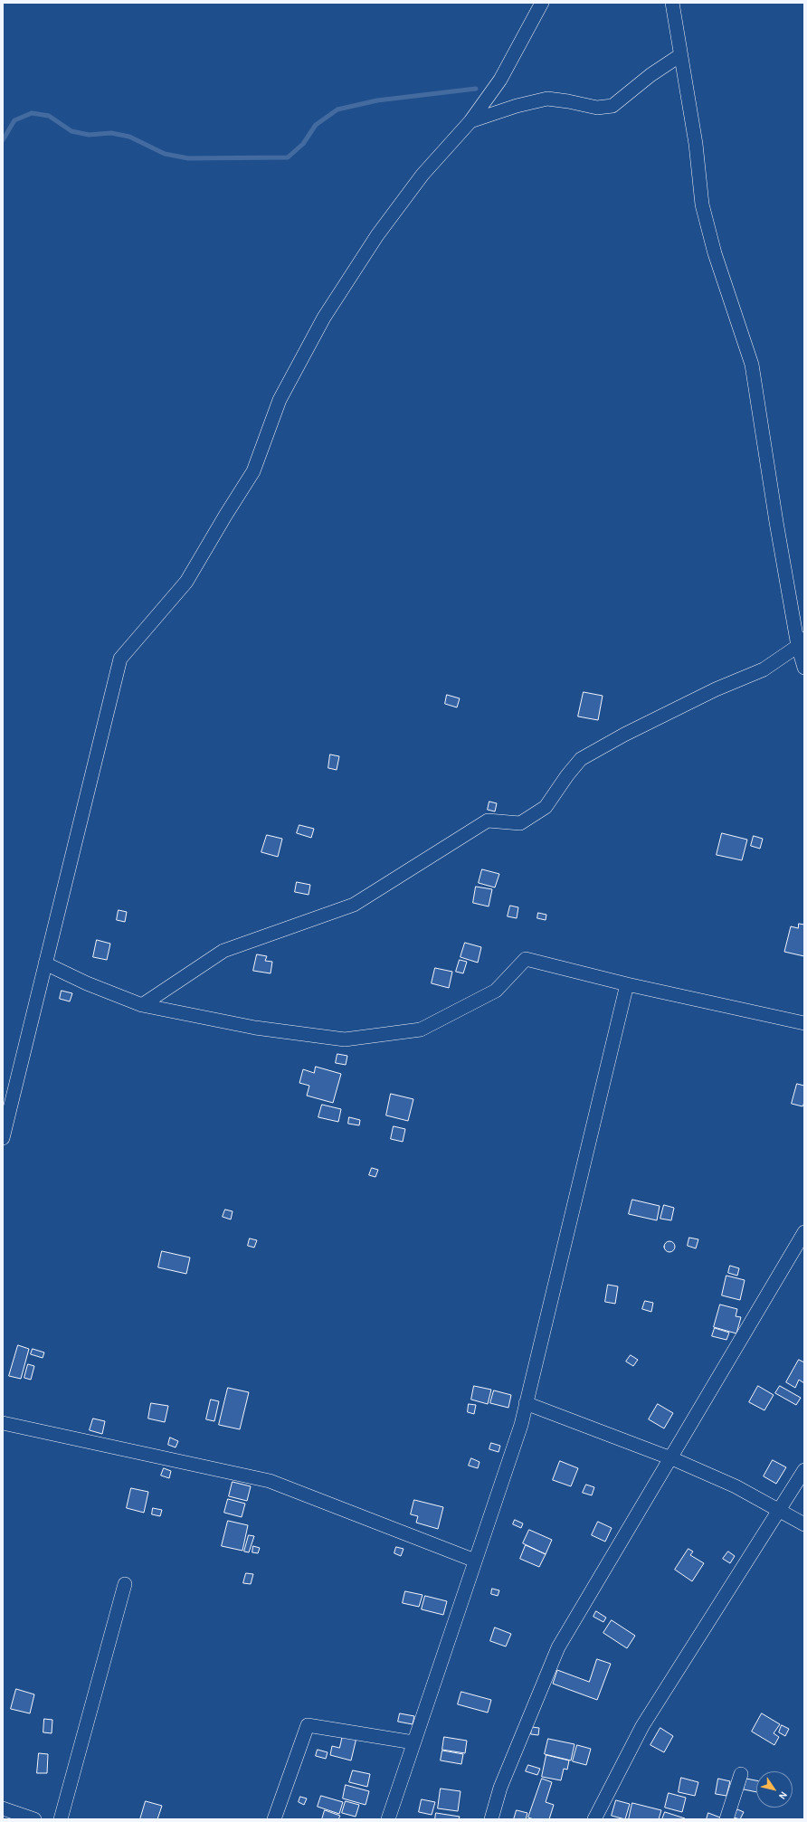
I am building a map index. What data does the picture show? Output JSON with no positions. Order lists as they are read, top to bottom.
{
  "north": "bottom right"
}
